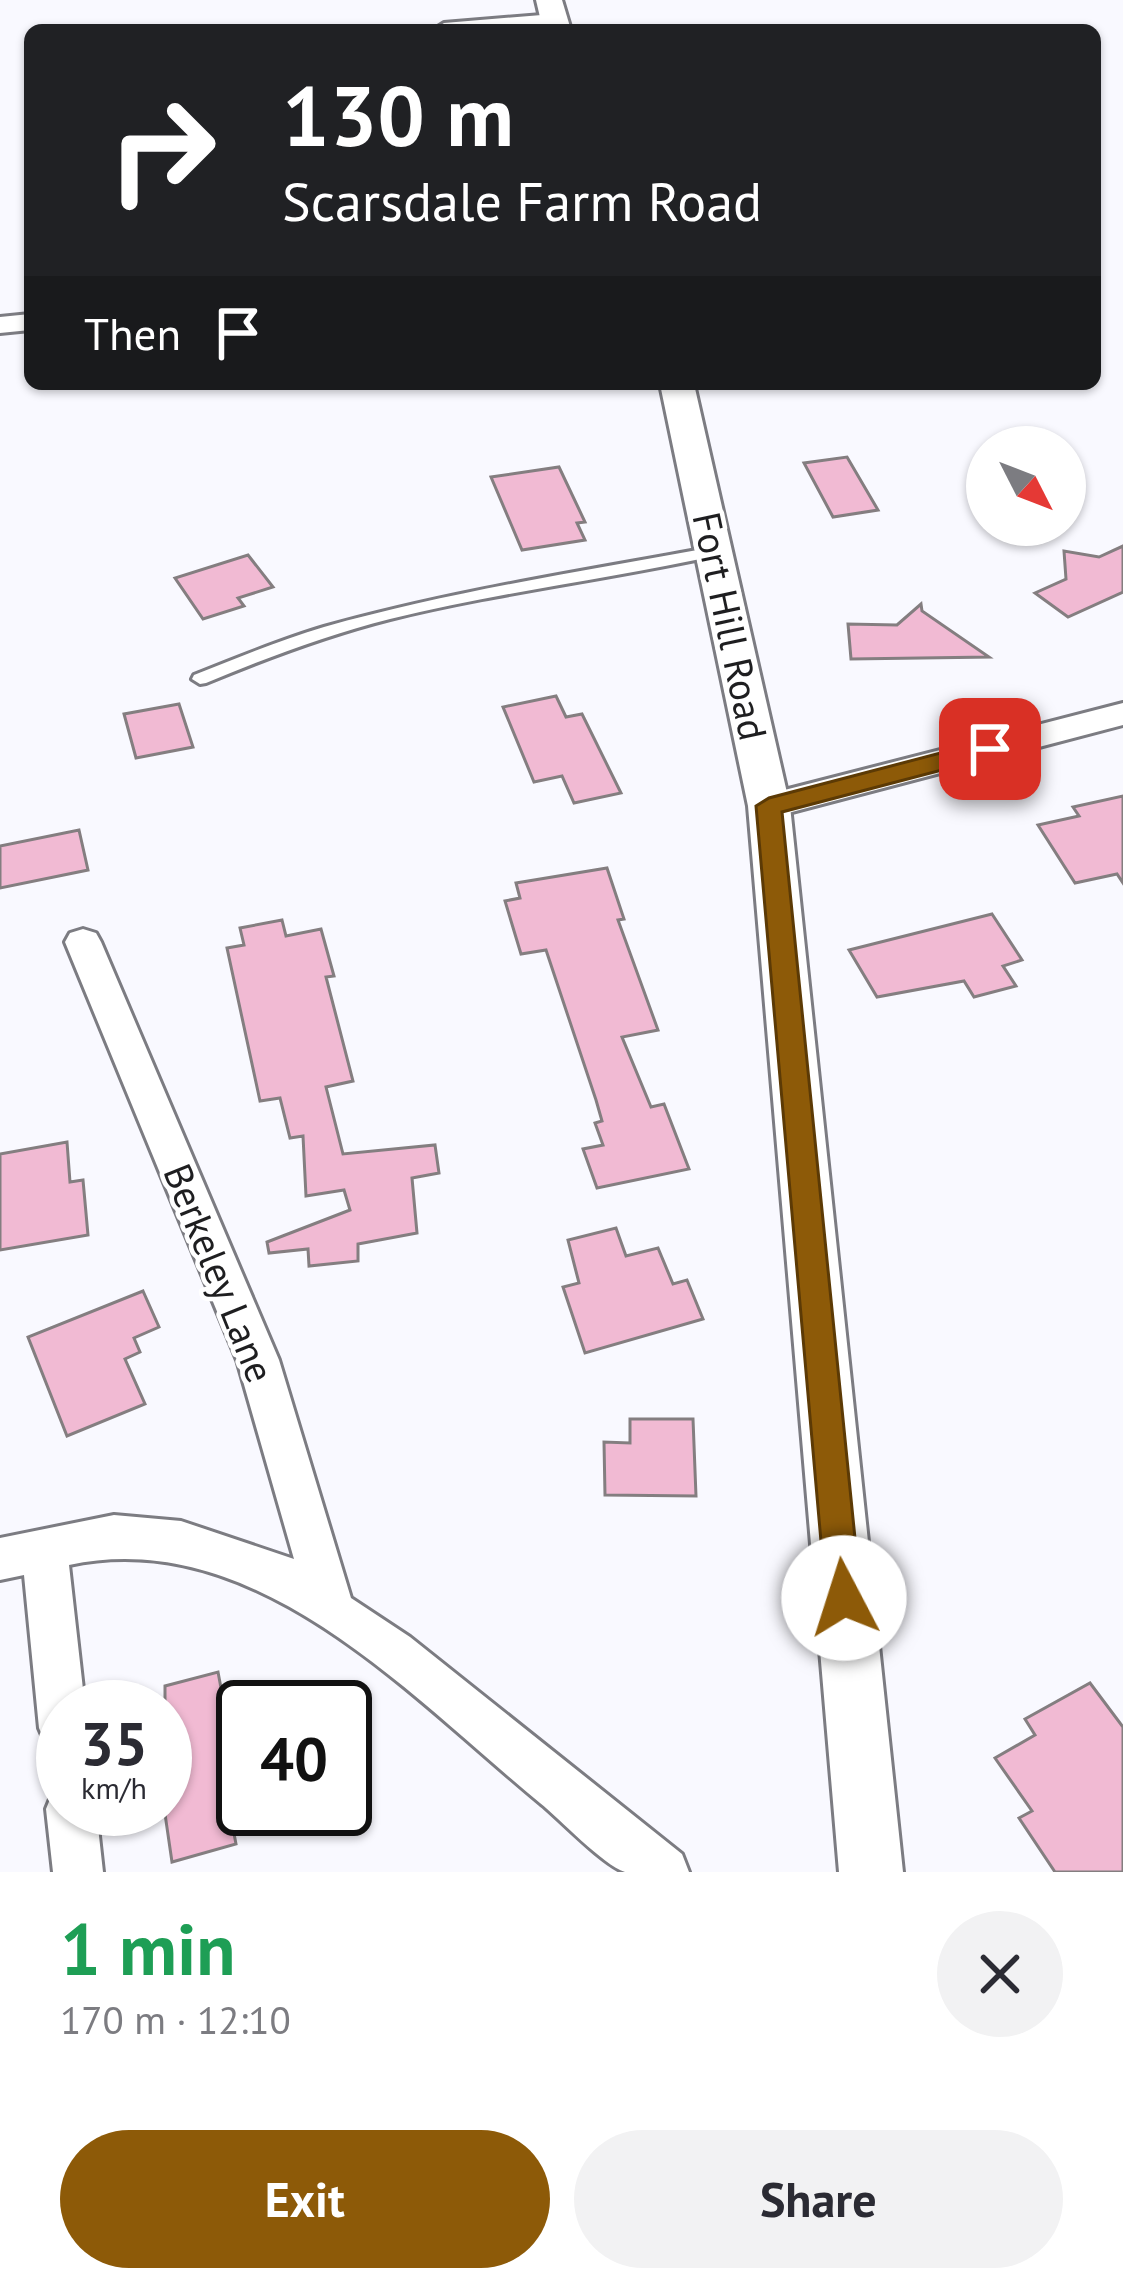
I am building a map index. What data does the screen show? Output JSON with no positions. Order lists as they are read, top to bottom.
{
  "streets": {
    "street": ["Fort Hill Road", "Berkeley Lane"]
  },
  "north": "bottom right",
  "page": {
    "turn": ["130 m", "Scarsdale Farm Road"],
    "then": "Then",
    "speed": "35 km/h",
    "limit": "40",
    "heading": ["1 min", "170 m · 12:10"],
    "buttons": ["Exit", "Share"]
  }
}
